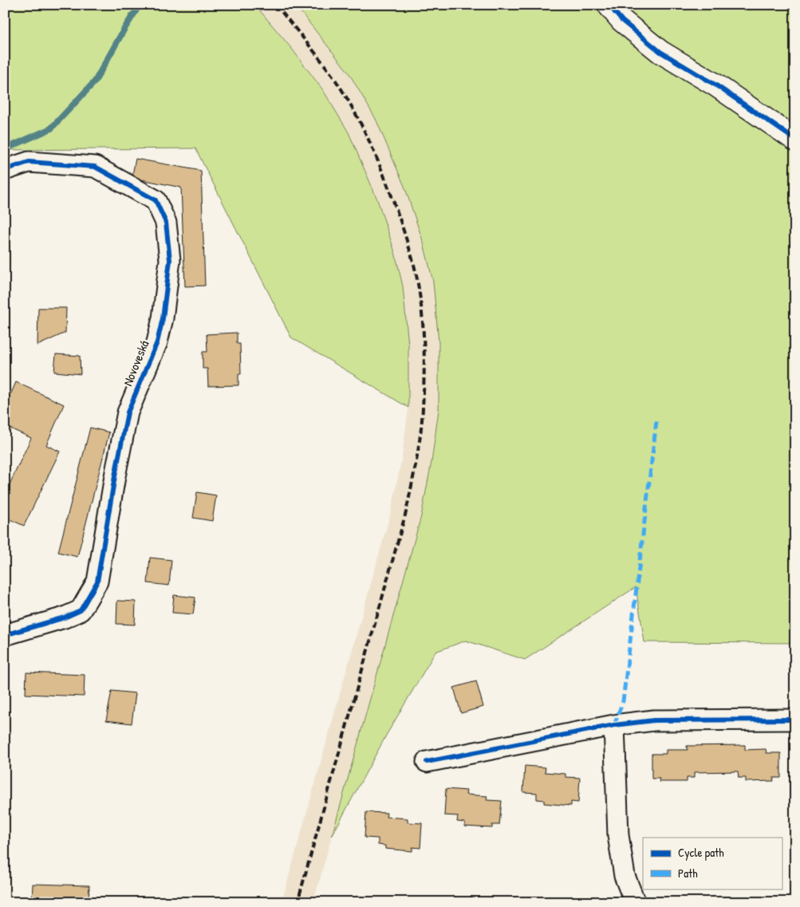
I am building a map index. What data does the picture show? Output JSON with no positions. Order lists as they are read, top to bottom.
{
  "streets": {
    "street": ["Novoveská"]
  },
  "legend": ["Cycle path", "Path"]
}
